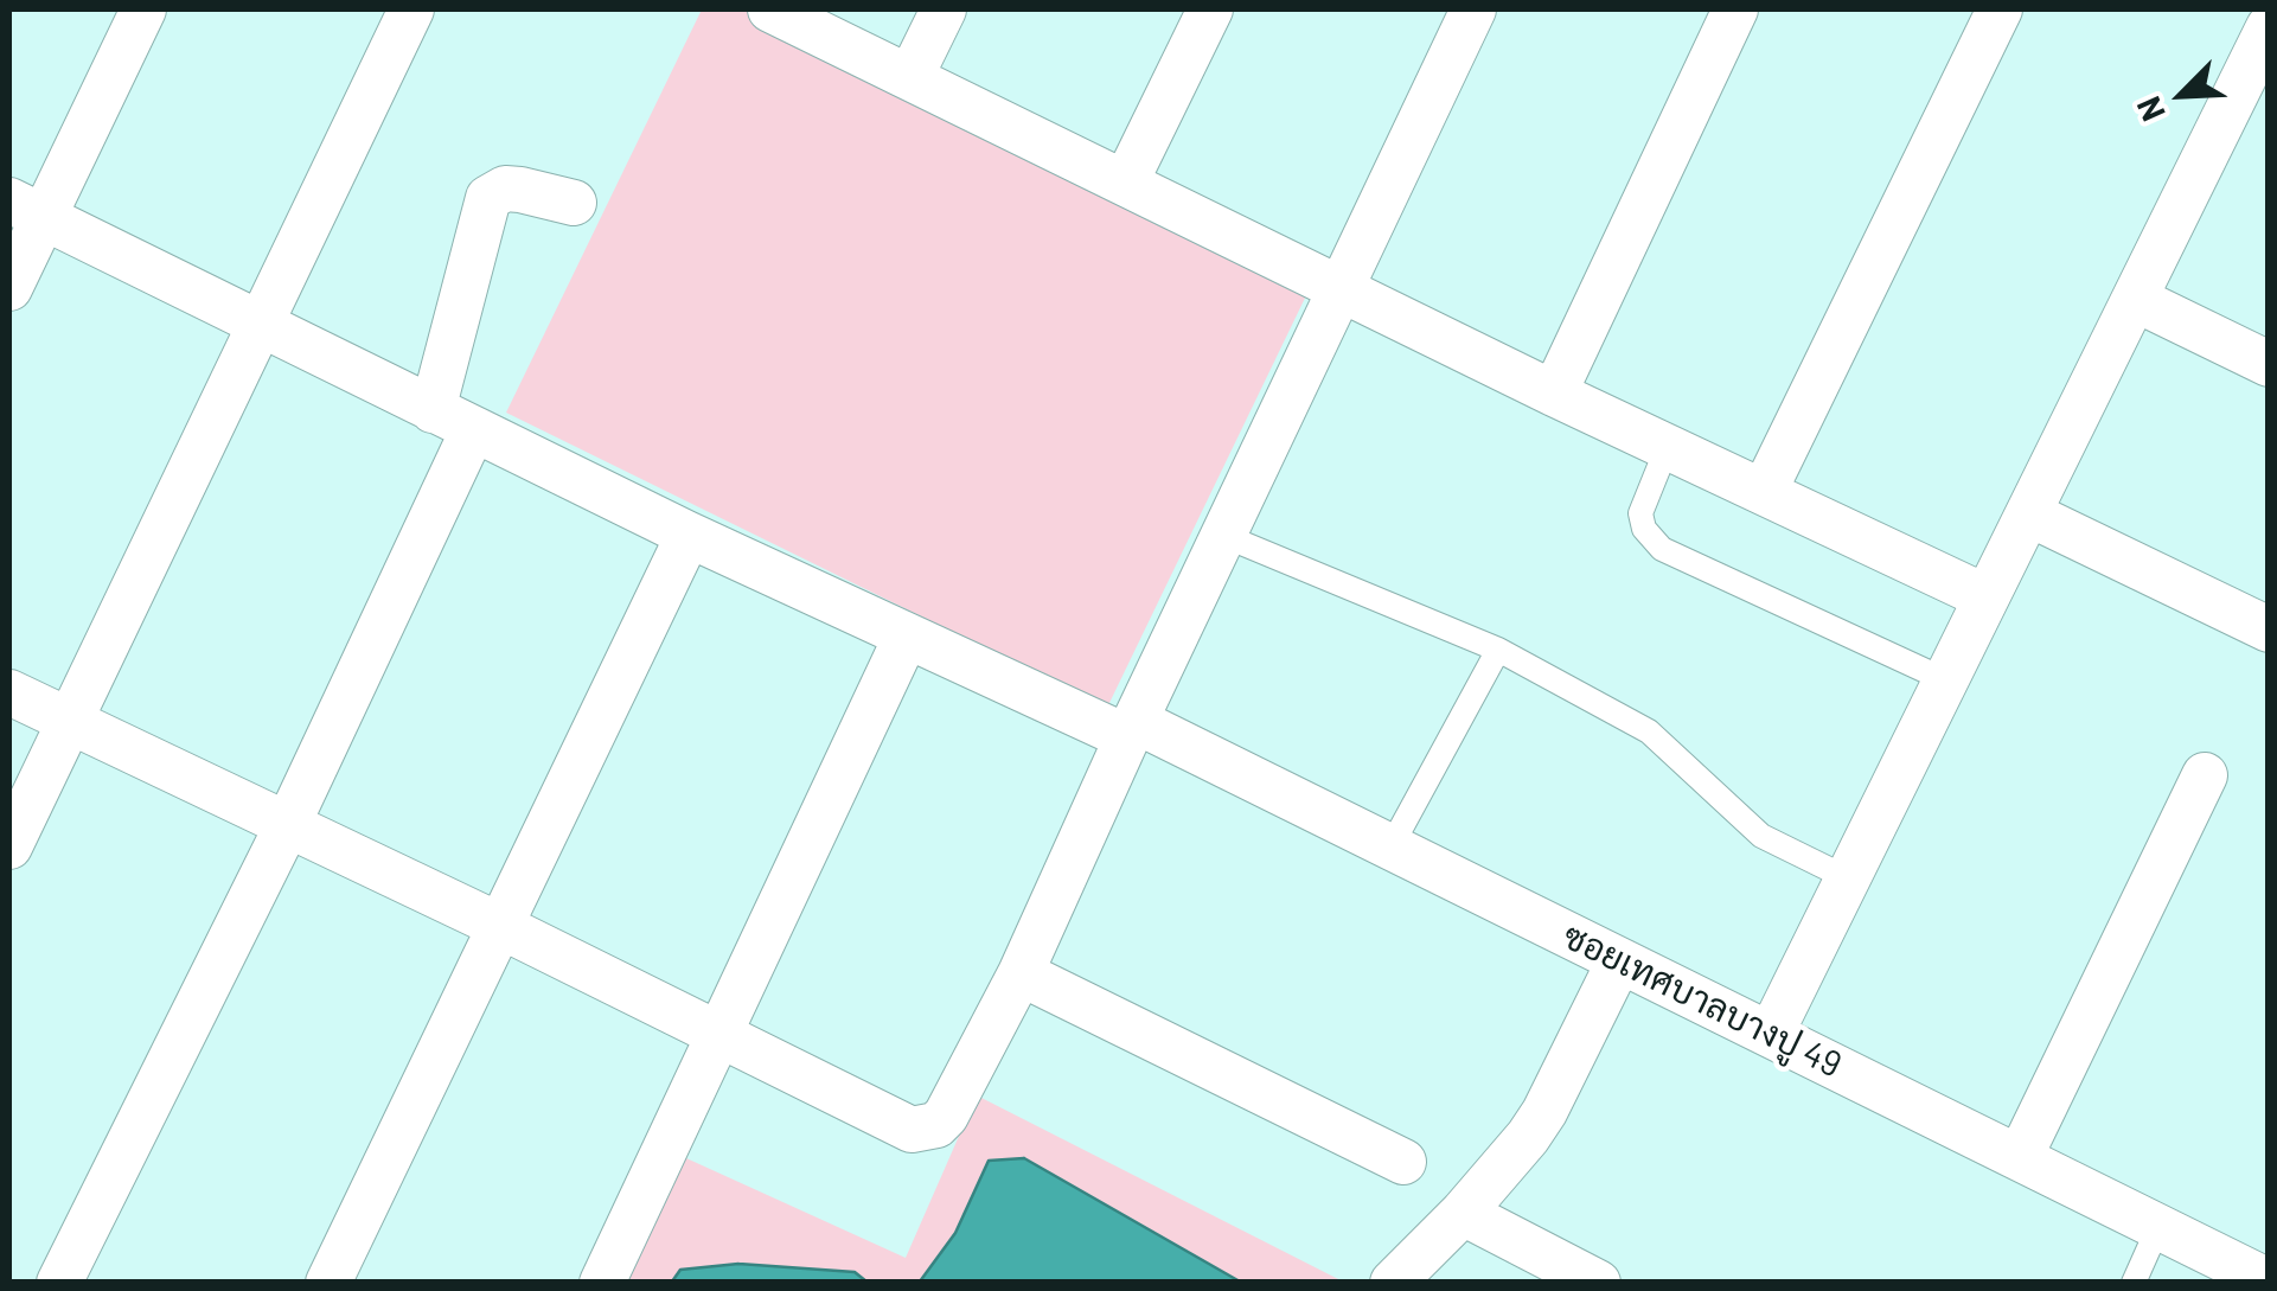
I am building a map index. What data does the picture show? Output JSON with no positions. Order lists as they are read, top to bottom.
{
  "streets": {
    "street": ["ซอยเทศบาลบางปู 49"]
  },
  "north": "bottom left"
}
